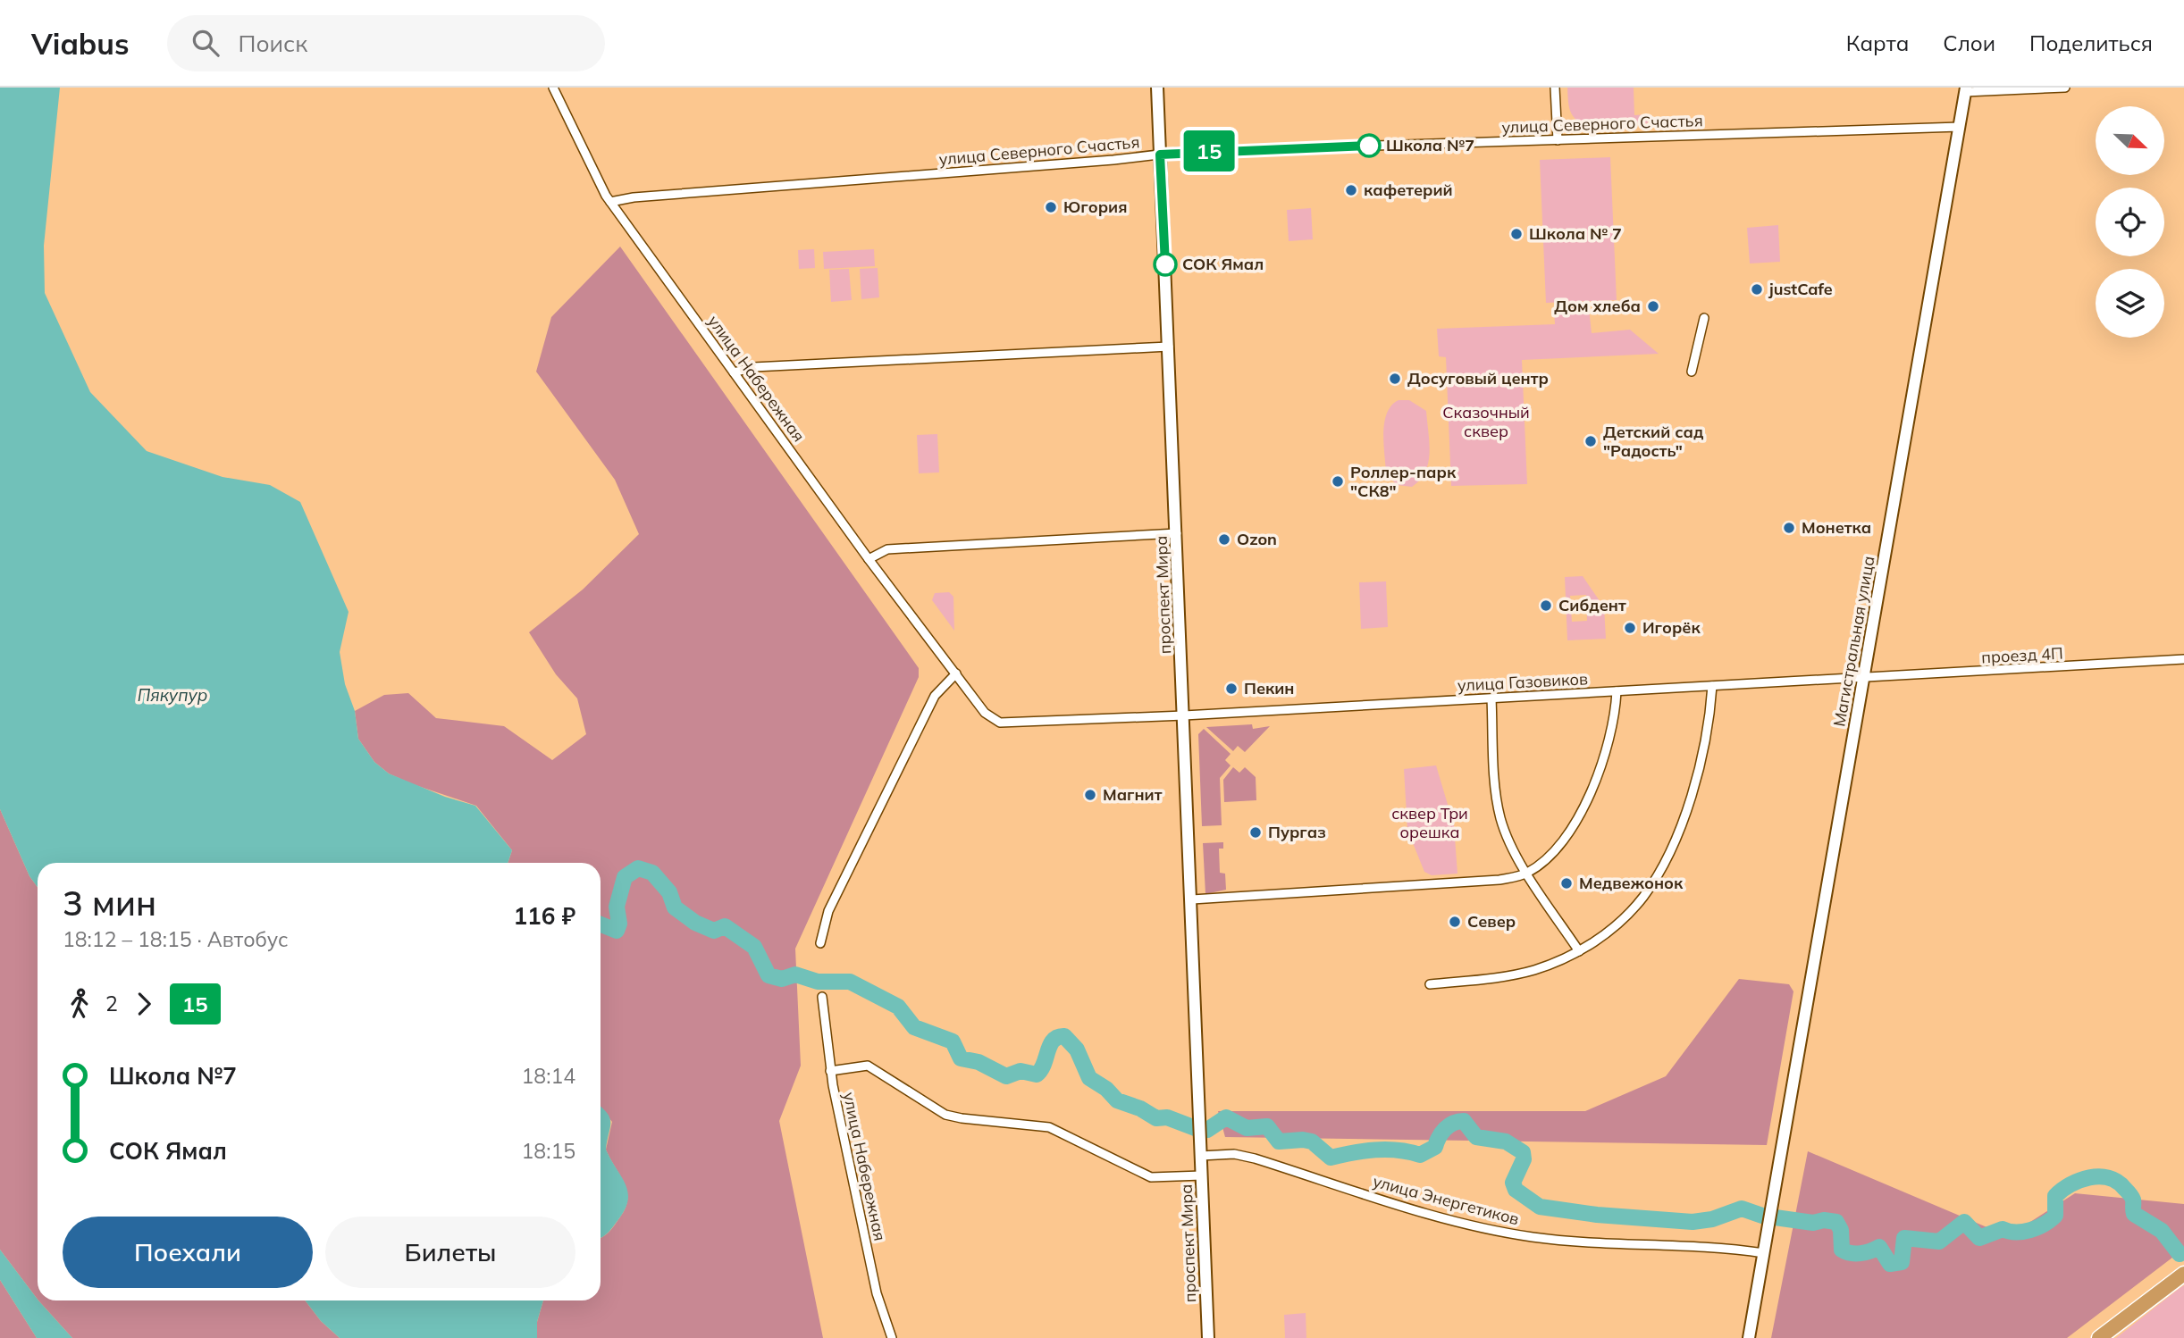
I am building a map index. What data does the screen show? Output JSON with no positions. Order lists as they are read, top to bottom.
{
  "streets": {
    "main road": ["проспект Мира", "Магистральная улица"],
    "street": [
      "улица Северного Счастья",
      "улица Набережная",
      "проезд 4П",
      "улица Газовиков",
      "улица Энергетиков"
    ]
  },
  "crossings": [
    ["улица Северного Счастья", "улица Набережная"],
    ["улица Северного Счастья", "проспект Мира"],
    ["улица Северного Счастья", "Магистральная улица"],
    ["улица Набережная", "проспект Мира"],
    ["улица Набережная", "улица Газовиков"],
    ["проспект Мира", "улица Газовиков"],
    ["проспект Мира", "улица Энергетиков"],
    ["Магистральная улица", "проезд 4П"],
    ["Магистральная улица", "улица Газовиков"],
    ["Магистральная улица", "улица Энергетиков"],
    ["проезд 4П", "улица Газовиков"]
  ],
  "water": ["Пякупур"],
  "parks": ["Сказочный сквер", "сквер Три орешка"],
  "places": [
    "Школа №7",
    "кафетерий",
    "Югория",
    "Школа № 7",
    "СОК Ямал",
    "justCafe",
    "Дом хлеба",
    "Досуговый центр",
    "Детский сад \"Радость\"",
    "Роллер-парк \"СК8\"",
    "Монетка",
    "Ozon",
    "Сибдент",
    "Игорёк",
    "Пекин",
    "Магнит",
    "Пургаз",
    "Медвежонок",
    "Север"
  ],
  "lines": ["bus line 15"],
  "north": "bottom right",
  "page": {
    "header": "Viabus",
    "search": "Поиск",
    "nav": ["Карта", "Слои", "Поделиться"],
    "on_map": "15",
    "heading": ["3 мин", "18:12 – 18:15 · Автобус", "116 ₽"],
    "legs": ["2", "15"],
    "list": [
      {
        "name": "Школа №7",
        "value": "18:14"
      },
      {
        "name": "СОК Ямал",
        "value": "18:15"
      }
    ],
    "buttons": ["Поехали", "Билеты"]
  }
}
